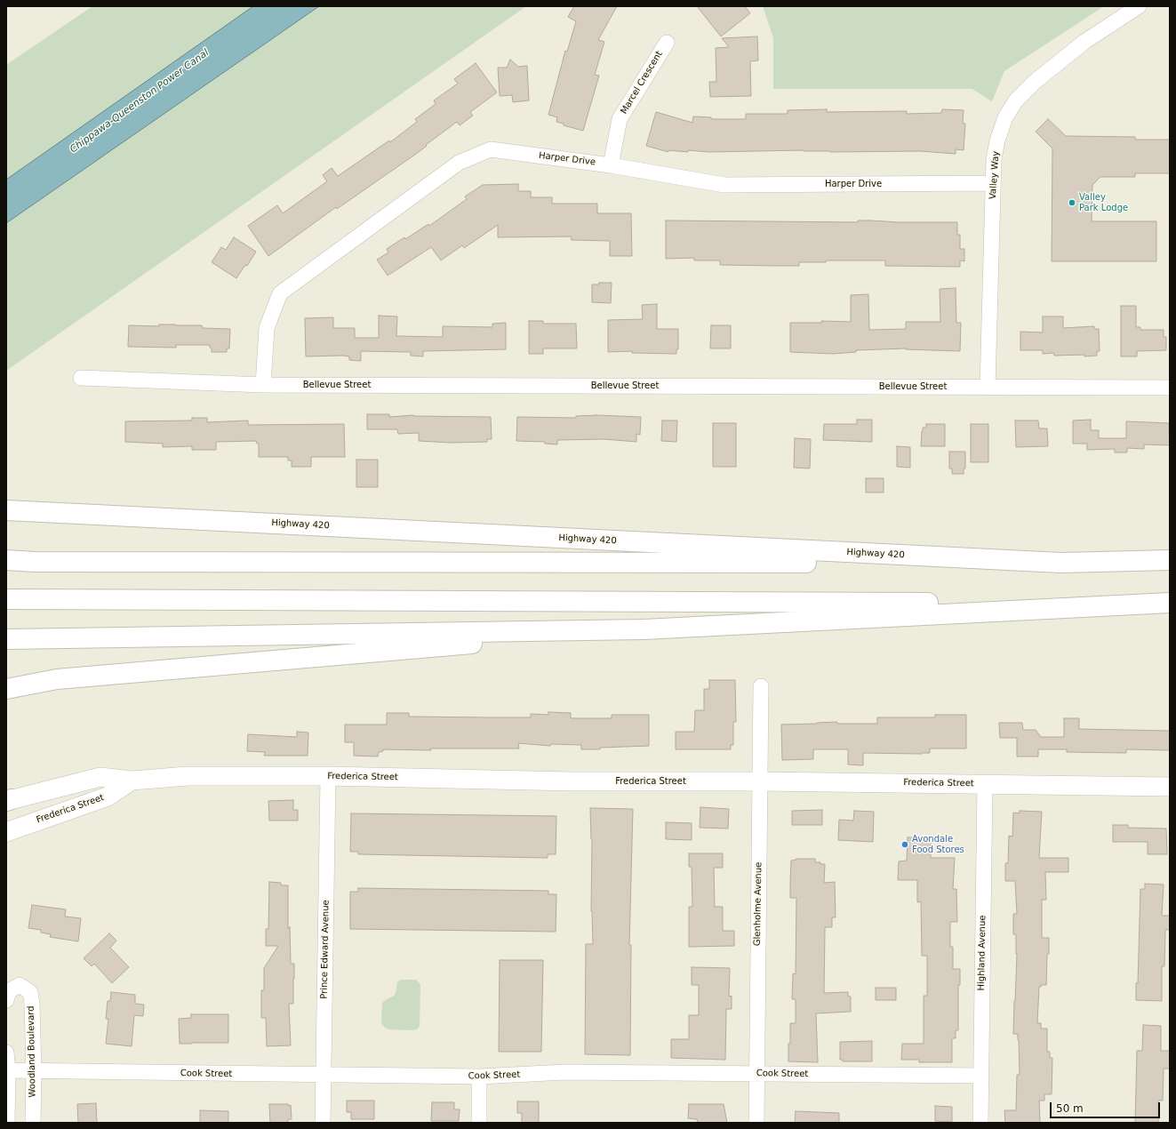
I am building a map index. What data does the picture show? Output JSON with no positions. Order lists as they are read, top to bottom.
{
  "streets": {
    "highway": ["Highway 420"],
    "street": [
      "Marcel Crescent",
      "Harper Drive",
      "Valley Way",
      "Bellevue Street",
      "Frederica Street",
      "Glenholme Avenue",
      "Prince Edward Avenue",
      "Highland Avenue",
      "Woodland Boulevard",
      "Cook Street"
    ]
  },
  "crossings": [
    ["Marcel Crescent", "Harper Drive"],
    ["Harper Drive", "Valley Way"],
    ["Harper Drive", "Bellevue Street"],
    ["Valley Way", "Bellevue Street"],
    ["Frederica Street", "Glenholme Avenue"],
    ["Frederica Street", "Prince Edward Avenue"],
    ["Frederica Street", "Highland Avenue"],
    ["Glenholme Avenue", "Cook Street"],
    ["Prince Edward Avenue", "Cook Street"],
    ["Highland Avenue", "Cook Street"],
    ["Woodland Boulevard", "Cook Street"]
  ],
  "water": ["Chippawa-Queenston Power Canal"],
  "places": ["Valley Park Lodge", "Avondale Food Stores"],
  "scale_bar": "50 m"
}
